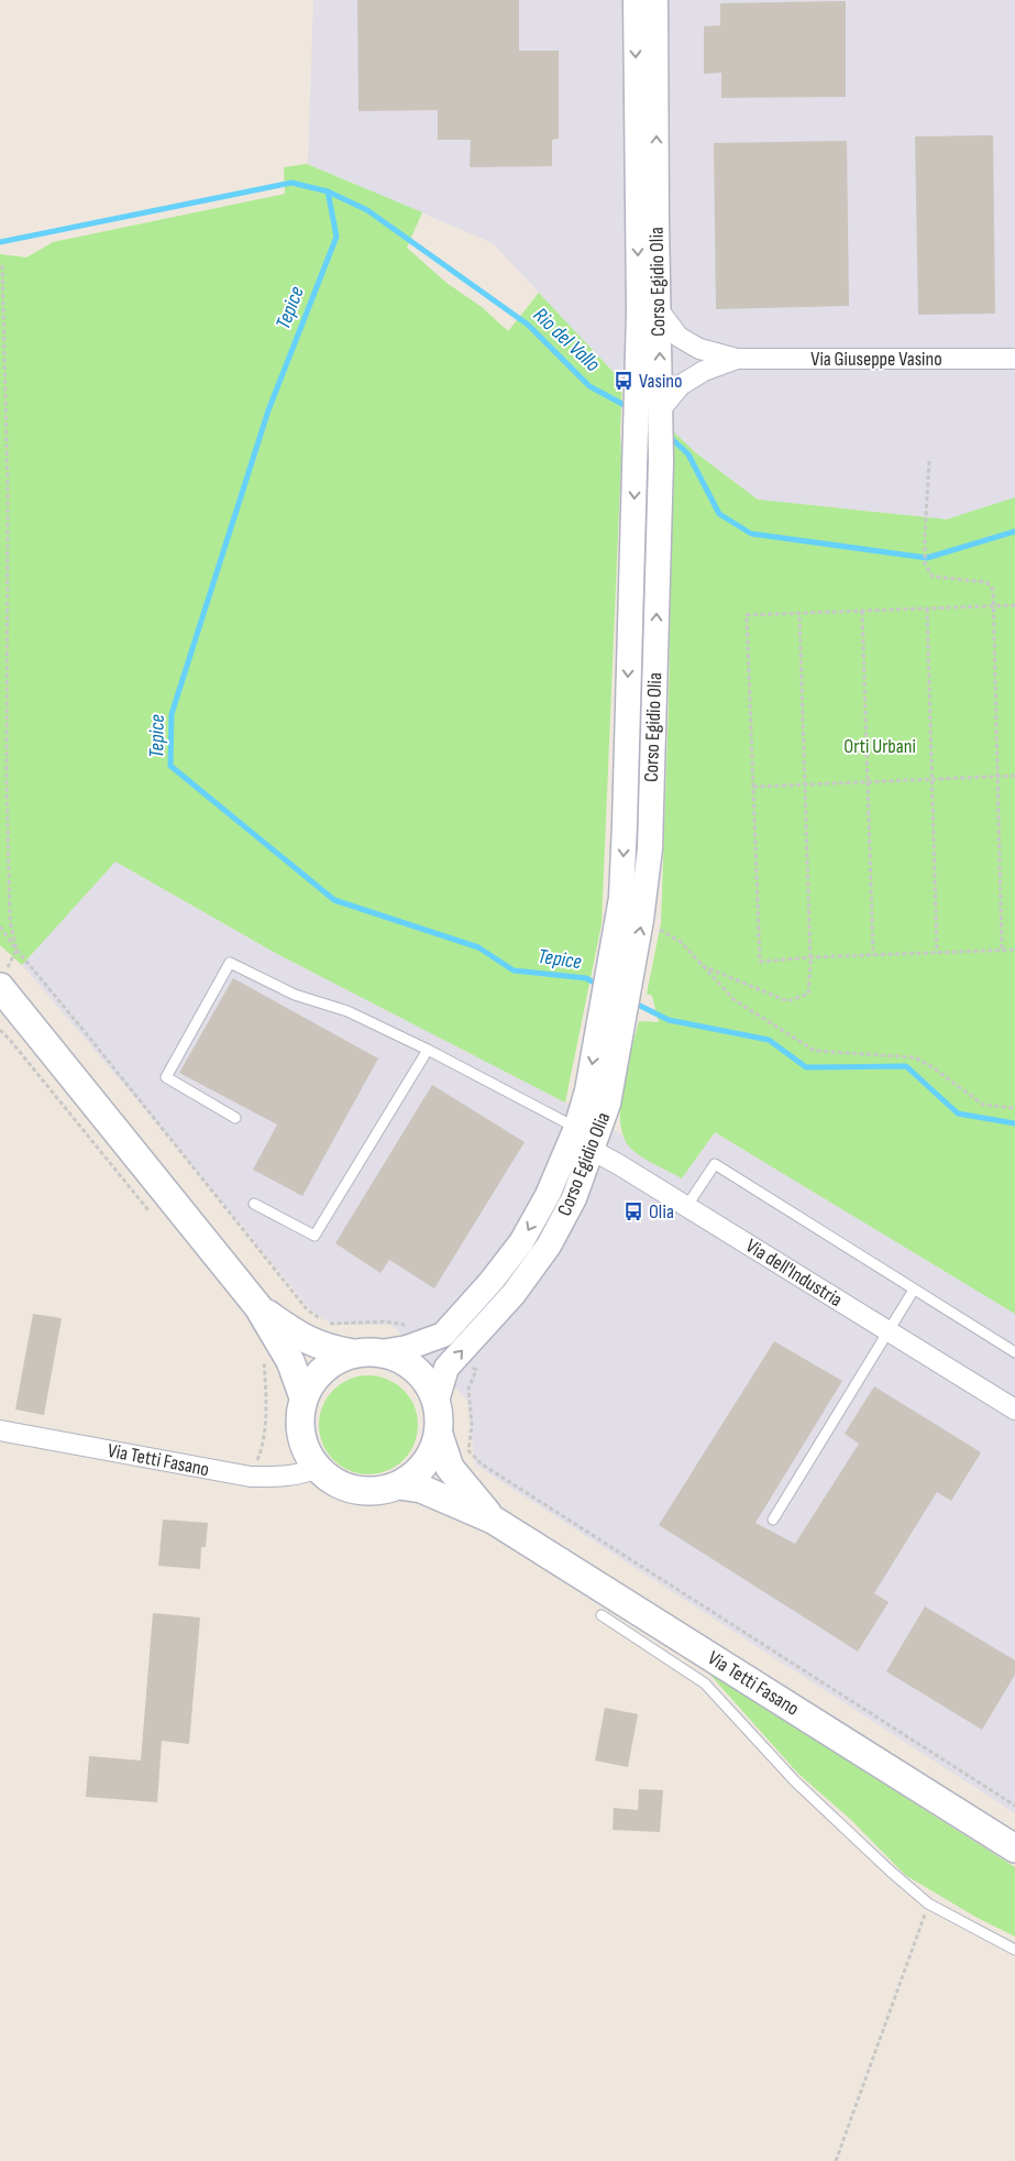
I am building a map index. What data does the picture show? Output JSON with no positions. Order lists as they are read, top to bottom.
{
  "streets": {
    "main road": ["Via Tetti Fasano"],
    "street": ["Corso Egidio Olia", "Via Giuseppe Vasino", "Via dell'Industria"]
  },
  "crossings": [
    ["Corso Egidio Olia", "Via Giuseppe Vasino"],
    ["Corso Egidio Olia", "Via dell'Industria"],
    ["Corso Egidio Olia", "Via Tetti Fasano"]
  ],
  "water": ["Tepice", "Rio del Vallo"],
  "parks": ["Orti Urbani"],
  "places": {
    "bus stop": ["Vasino", "Olia"]
  }
}
